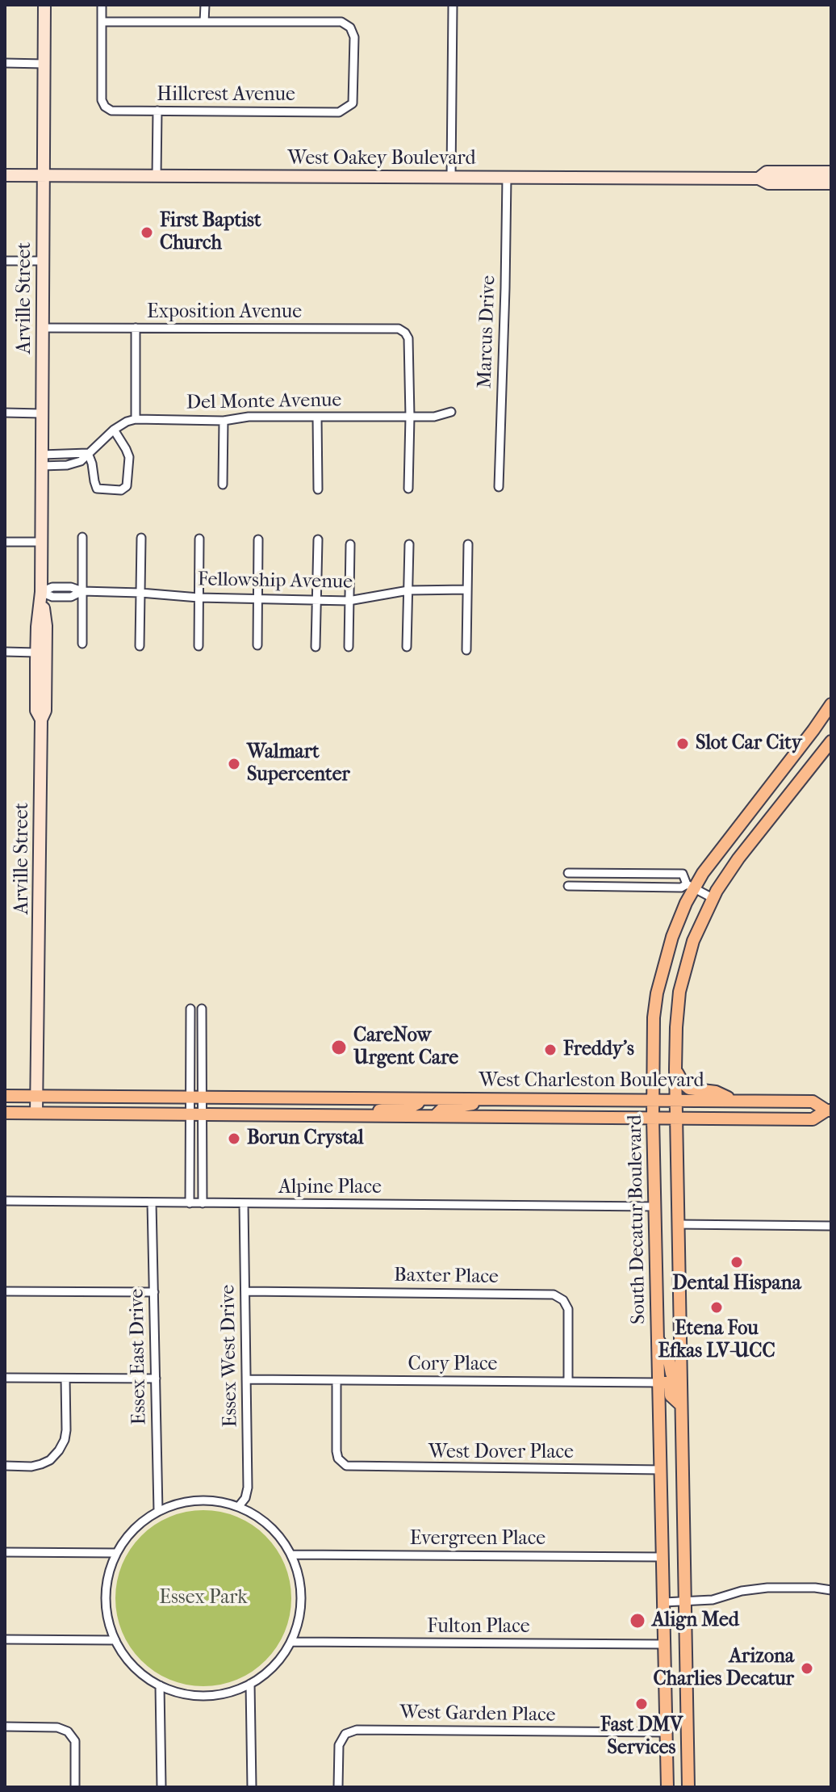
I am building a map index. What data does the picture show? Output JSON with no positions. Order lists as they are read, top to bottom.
{
  "streets": {
    "main road": ["West Charleston Boulevard", "South Decatur Boulevard"],
    "street": [
      "Hillcrest Avenue",
      "West Oakey Boulevard",
      "Arville Street",
      "Exposition Avenue",
      "Marcus Drive",
      "Del Monte Avenue",
      "Fellowship Avenue",
      "Alpine Place",
      "Baxter Place",
      "Essex West Drive",
      "Essex East Drive",
      "Cory Place",
      "West Dover Place",
      "Evergreen Place",
      "Fulton Place",
      "West Garden Place"
    ]
  },
  "crossings": [
    ["West Oakey Boulevard", "Arville Street"],
    ["West Oakey Boulevard", "Marcus Drive"],
    ["Arville Street", "Exposition Avenue"],
    ["Arville Street", "Del Monte Avenue"],
    ["Arville Street", "Fellowship Avenue"],
    ["Arville Street", "West Charleston Boulevard"],
    ["Exposition Avenue", "Del Monte Avenue"],
    ["West Charleston Boulevard", "South Decatur Boulevard"],
    ["Alpine Place", "South Decatur Boulevard"],
    ["Alpine Place", "Essex West Drive"],
    ["Alpine Place", "Essex East Drive"],
    ["South Decatur Boulevard", "Cory Place"],
    ["South Decatur Boulevard", "West Dover Place"],
    ["South Decatur Boulevard", "Evergreen Place"],
    ["South Decatur Boulevard", "Fulton Place"],
    ["South Decatur Boulevard", "West Garden Place"],
    ["Baxter Place", "Essex West Drive"],
    ["Baxter Place", "Cory Place"],
    ["Essex West Drive", "Essex East Drive"],
    ["Essex West Drive", "Cory Place"],
    ["Essex West Drive", "Evergreen Place"],
    ["Essex West Drive", "Fulton Place"],
    ["Essex East Drive", "Evergreen Place"],
    ["Essex East Drive", "Fulton Place"],
    ["Cory Place", "West Dover Place"],
    ["Evergreen Place", "Fulton Place"]
  ],
  "parks": ["Essex Park"],
  "places": [
    "First Baptist Church",
    "Slot Car City",
    "Walmart Supercenter",
    "CareNow Urgent Care",
    "Freddy's",
    "Borun Crystal",
    "Dental Hispana",
    "Etena Fou Efkas LV-UCC",
    "Align Med",
    "Arizona Charlies Decatur",
    "Fast DMV Services"
  ]
}
